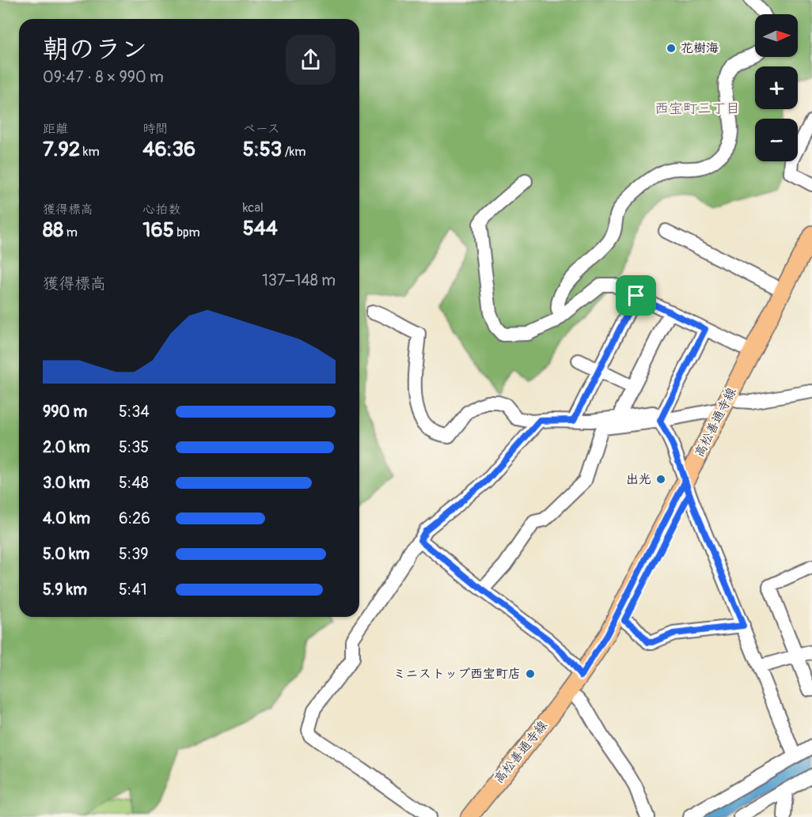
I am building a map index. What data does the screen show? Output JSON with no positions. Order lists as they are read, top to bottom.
{
  "streets": {
    "main road": ["高松善通寺線"]
  },
  "districts": ["西宝町三丁目"],
  "places": ["花樹海", "出光", "ミニストップ西宝町店"],
  "north": "right",
  "page": {
    "map_buttons": ["+", "−"],
    "heading": ["朝のラン", "09:47 · 8 × 990 m"],
    "stats": [
      ["距離", "7.92 km"],
      ["時間", "46:36"],
      ["ペース", "5:53 /km"],
      ["獲得標高", "88 m"],
      ["心拍数", "165 bpm"],
      ["kcal", "544"]
    ],
    "chart": ["獲得標高", "137–148 m"],
    "list": [
      {
        "name": "990 m",
        "note": "5:34"
      },
      {
        "name": "2.0 km",
        "note": "5:35"
      },
      {
        "name": "3.0 km",
        "note": "5:48"
      },
      {
        "name": "4.0 km",
        "note": "6:26"
      },
      {
        "name": "5.0 km",
        "note": "5:39"
      },
      {
        "name": "5.9 km",
        "note": "5:41"
      }
    ]
  }
}
